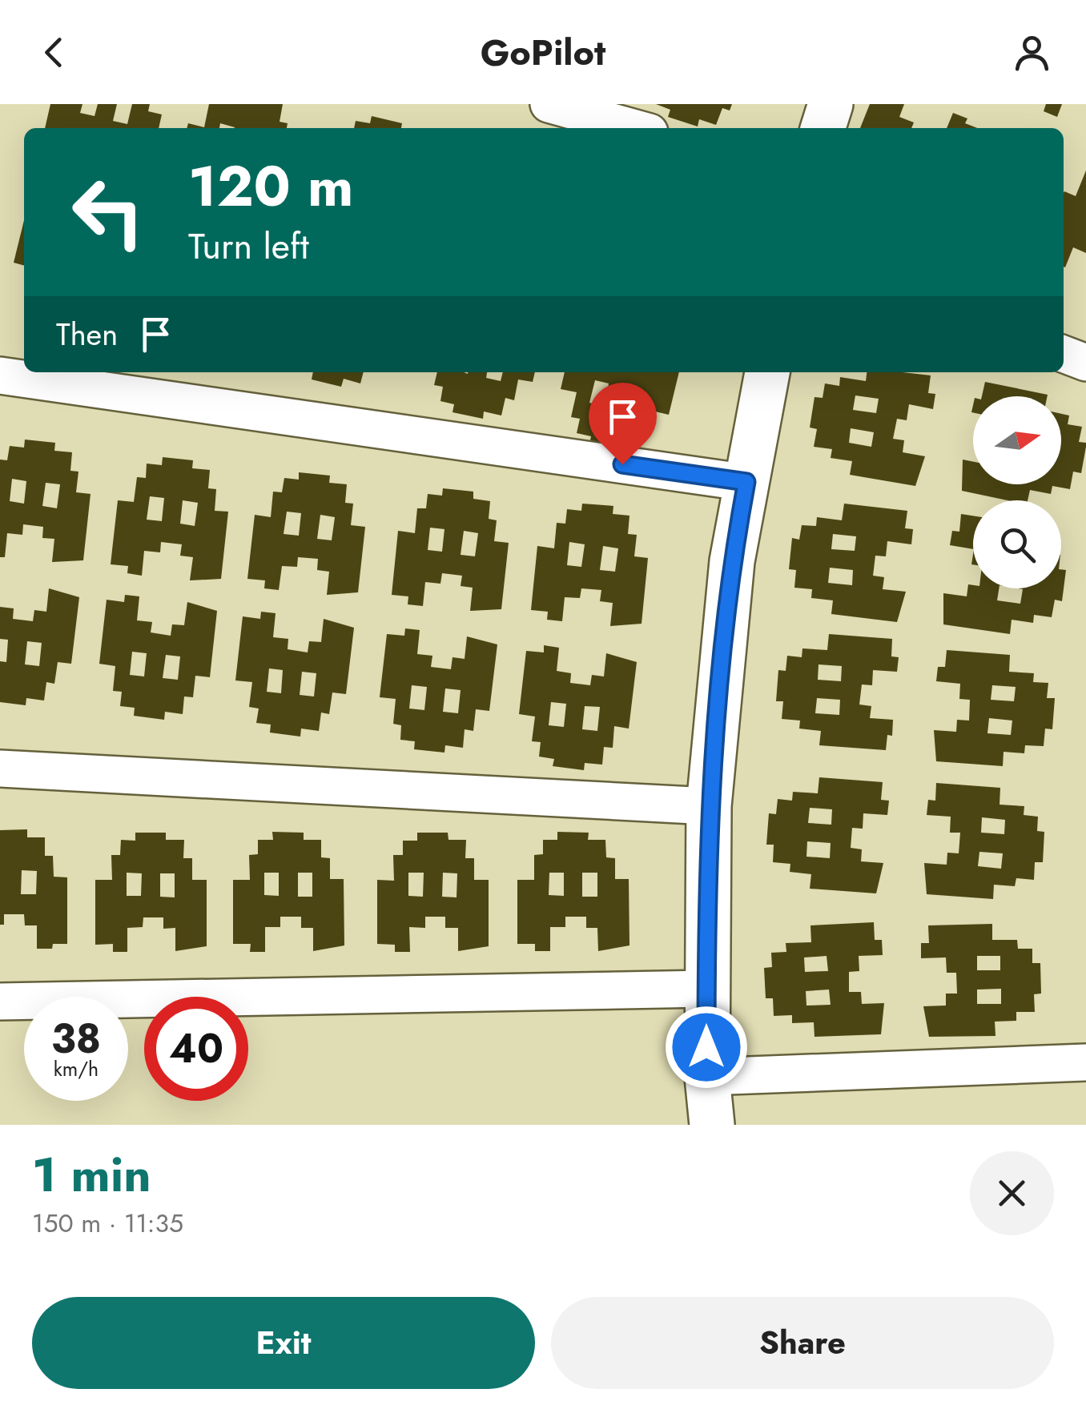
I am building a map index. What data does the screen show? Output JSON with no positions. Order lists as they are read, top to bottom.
{
  "north": "right",
  "page": {
    "header": "GoPilot",
    "turn": ["120 m", "Turn left"],
    "then": "Then",
    "speed": "38 km/h",
    "limit": "40",
    "heading": ["1 min", "150 m · 11:35"],
    "buttons": ["Exit", "Share"]
  }
}
